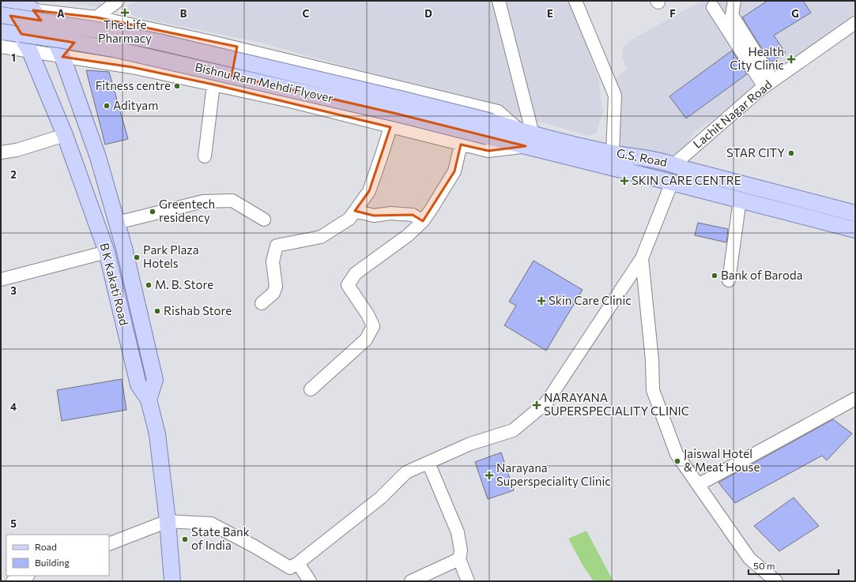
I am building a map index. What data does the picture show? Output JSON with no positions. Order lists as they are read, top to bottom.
{
  "streets": {
    "main road": ["Bishnu Ram Mehdi Flyover", "G.S. Road", "B K Kakati Road"],
    "street": ["Lachit Nagar Road"]
  },
  "crossings": [
    ["Bishnu Ram Mehdi Flyover", "G.S. Road"],
    ["Bishnu Ram Mehdi Flyover", "B K Kakati Road"],
    ["Lachit Nagar Road", "G.S. Road"]
  ],
  "places": {
    "health": [
      "The Life Pharmacy",
      "Health City Clinic",
      "SKIN CARE CENTRE",
      "Skin Care Clinic",
      "NARAYANA SUPERSPECIALITY CLINIC",
      "Narayana Superspeciality Clinic"
    ],
    "other": [
      "Fitness centre",
      "Adityam",
      "STAR CITY",
      "Greentech residency",
      "Park Plaza Hotels",
      "Bank of Baroda",
      "M. B. Store",
      "Rishab Store",
      "Jaiswal Hotel & Meat House",
      "State Bank of India"
    ]
  },
  "legend": ["Road", "Building"],
  "scale_bar": "50 m",
  "grid": {
    "columns": [
      "A",
      "B",
      "C",
      "D",
      "E",
      "F",
      "G"
    ],
    "rows": [
      "1",
      "2",
      "3",
      "4",
      "5"
    ]
  }
}
